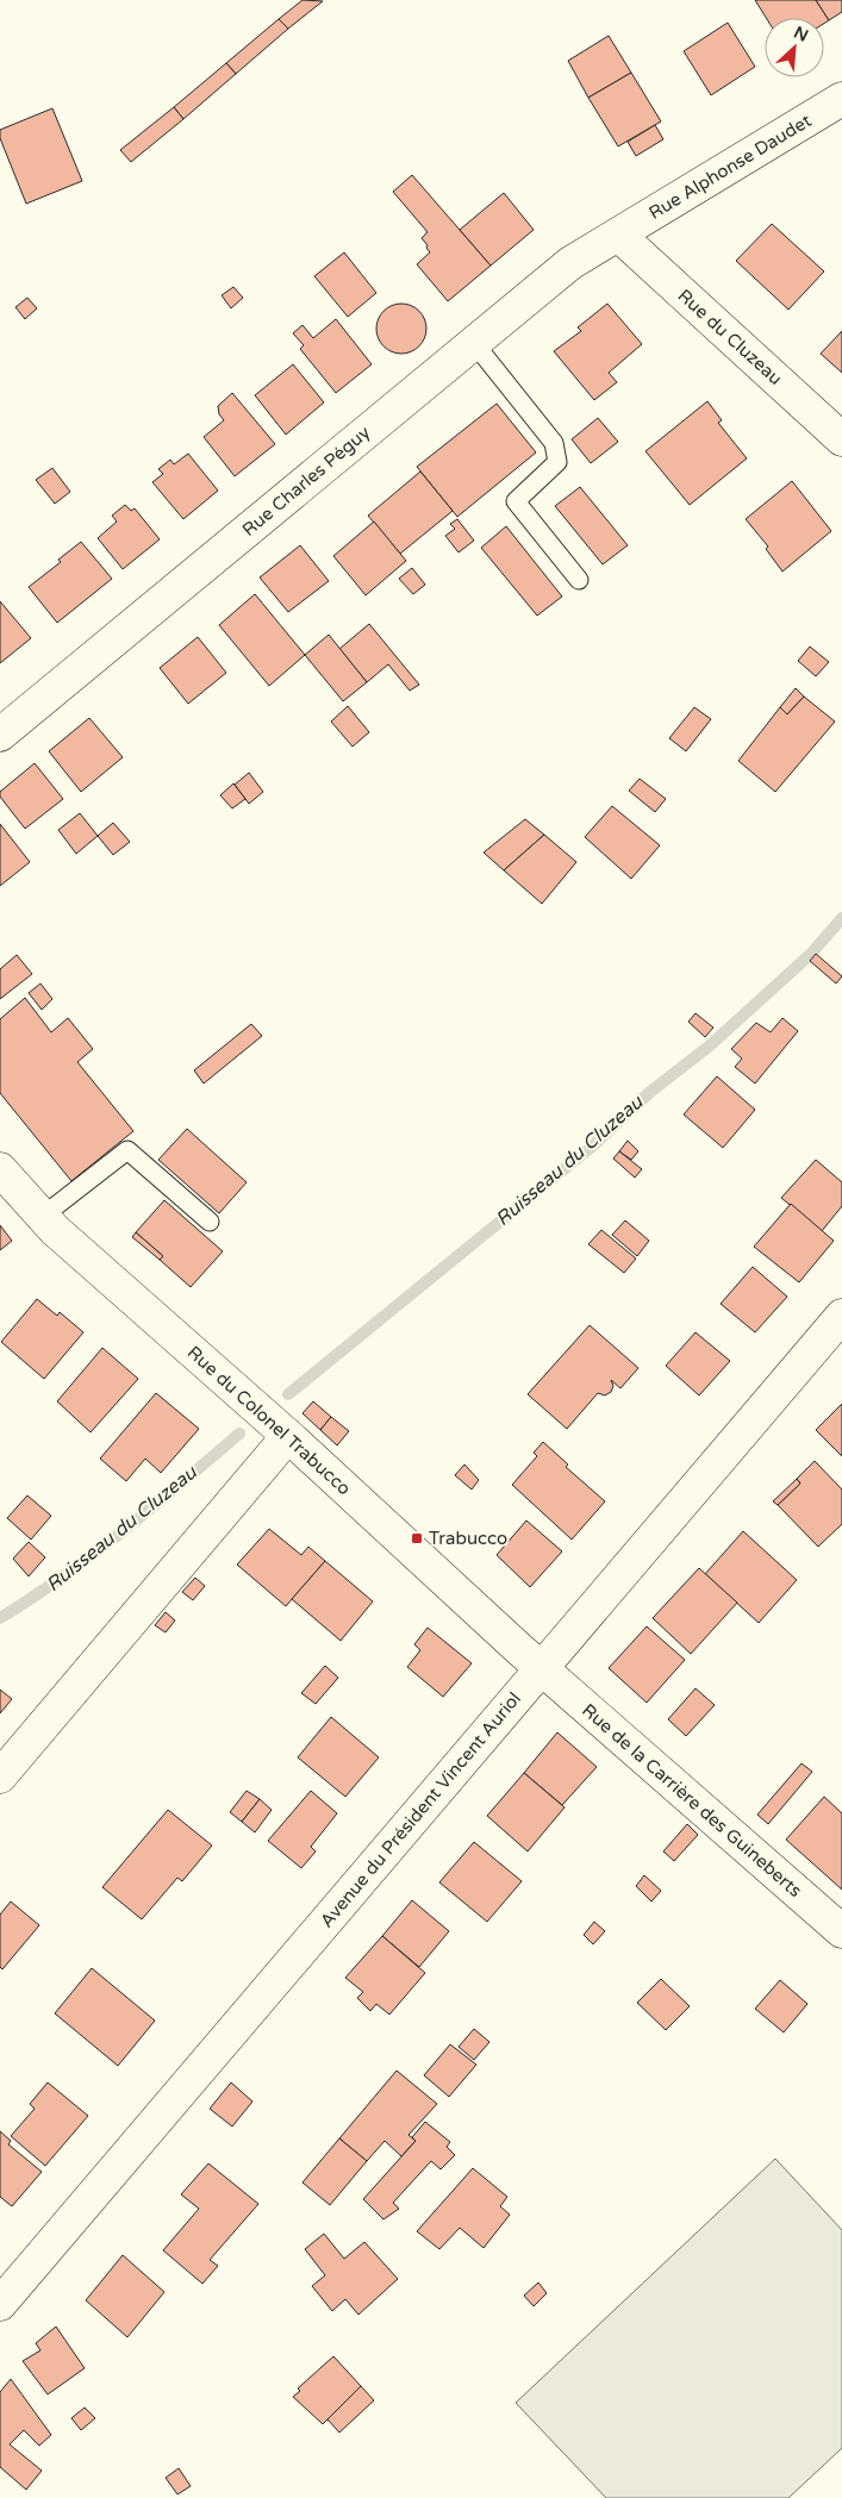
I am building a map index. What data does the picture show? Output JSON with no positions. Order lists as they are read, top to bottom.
{
  "streets": {
    "street": [
      "Rue Alphonse Daudet",
      "Rue du Cluzeau",
      "Rue Charles Péguy",
      "Rue du Colonel Trabucco",
      "Rue de la Carrière des Guineberts",
      "Avenue du Président Vincent Auriol"
    ]
  },
  "crossings": [
    ["Rue Alphonse Daudet", "Rue du Cluzeau"],
    ["Rue Alphonse Daudet", "Rue Charles Péguy"],
    ["Rue du Cluzeau", "Rue Charles Péguy"],
    ["Rue du Colonel Trabucco", "Rue de la Carrière des Guineberts"],
    ["Rue du Colonel Trabucco", "Avenue du Président Vincent Auriol"],
    ["Rue de la Carrière des Guineberts", "Avenue du Président Vincent Auriol"]
  ],
  "water": ["Ruisseau du Cluzeau"],
  "places": {
    "transit": ["Trabucco"]
  },
  "north": "top right"
}
